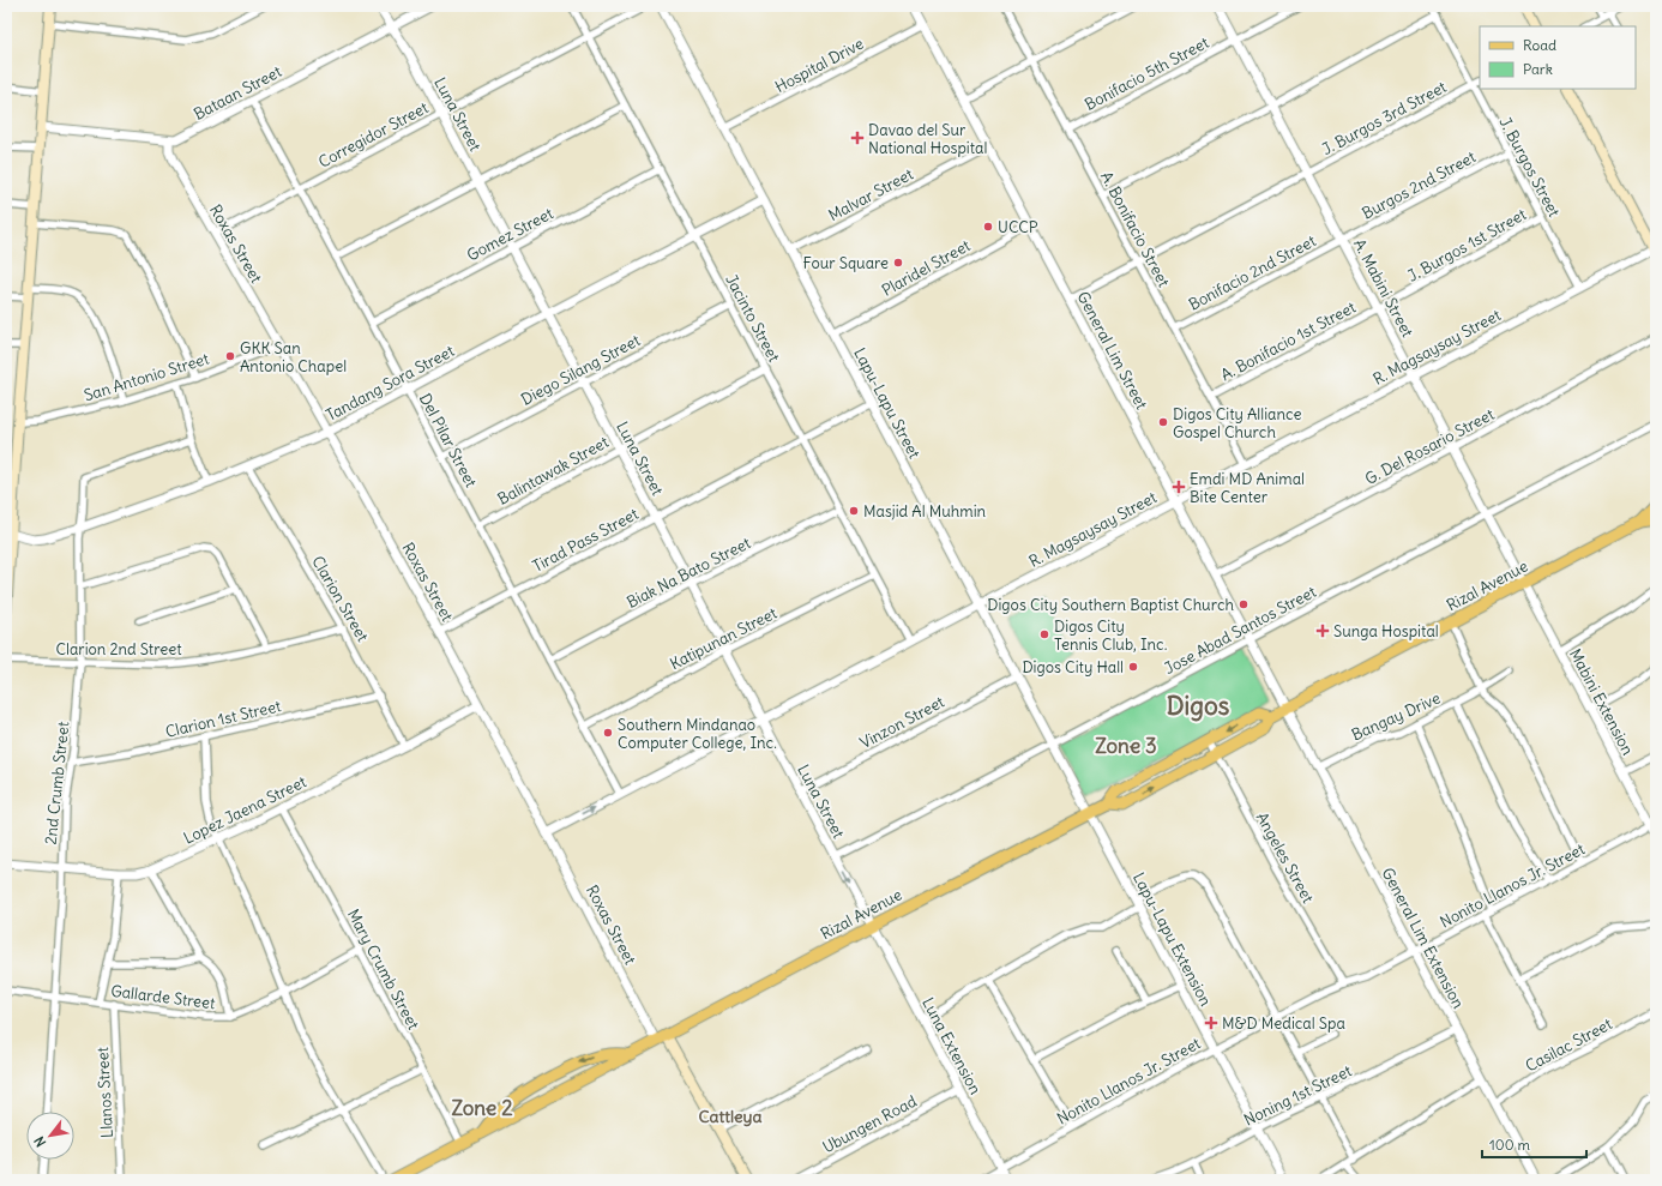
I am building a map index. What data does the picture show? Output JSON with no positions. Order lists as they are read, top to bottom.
{
  "streets": {
    "main road": ["Rizal Avenue"],
    "street": [
      "Hospital Drive",
      "Bonifacio 5th Street",
      "Bataan Street",
      "Luna Street",
      "J. Burgos 3rd Street",
      "Corregidor Street",
      "J. Burgos Street",
      "Burgos 2nd Street",
      "Malvar Street",
      "A. Bonifacio Street",
      "Gomez Street",
      "Roxas Street",
      "J. Burgos 1st Street",
      "Plaridel Street",
      "Bonifacio 2nd Street",
      "A. Mabini Street",
      "Jacinto Street",
      "A. Bonifacio 1st Street",
      "R. Magsaysay Street",
      "General Lim Street",
      "Diego Silang Street",
      "San Antonio Street",
      "Tandang Sora Street",
      "Lapu-Lapu Street",
      "Del Pilar Street",
      "G. Del Rosario Street",
      "Balintawak Street",
      "Tirad Pass Street",
      "Biak Na Bato Street",
      "Clarion Street",
      "Jose Abad Santos Street",
      "Katipunan Street",
      "Clarion 2nd Street",
      "Mabini Extension",
      "Bangay Drive",
      "Clarion 1st Street",
      "Vinzon Street",
      "2nd Crumb Street",
      "Lopez Jaena Street",
      "Angeles Street",
      "Nonito Llanos Jr. Street",
      "General Lim Extension",
      "Lapu-Lapu Extension",
      "Mary Crumb Street",
      "Gallarde Street",
      "Casilac Street",
      "Luna Extension",
      "Llanos Street",
      "Noning 1st Street",
      "Ubungen Road"
    ]
  },
  "crossings": [
    ["Hospital Drive", "General Lim Street"],
    ["Hospital Drive", "Lapu-Lapu Street"],
    ["Bonifacio 5th Street", "A. Bonifacio Street"],
    ["Bonifacio 5th Street", "A. Mabini Street"],
    ["Bataan Street", "Luna Street"],
    ["Bataan Street", "Roxas Street"],
    ["Bataan Street", "Del Pilar Street"],
    ["Luna Street", "Corregidor Street"],
    ["Luna Street", "Gomez Street"],
    ["Luna Street", "R. Magsaysay Street"],
    ["Luna Street", "Diego Silang Street"],
    ["Luna Street", "Tandang Sora Street"],
    ["Luna Street", "Balintawak Street"],
    ["Luna Street", "Tirad Pass Street"],
    ["Luna Street", "Biak Na Bato Street"],
    ["Luna Street", "Rizal Avenue"],
    ["Luna Street", "Jose Abad Santos Street"],
    ["Luna Street", "Katipunan Street"],
    ["Luna Street", "Vinzon Street"],
    ["Luna Street", "Luna Extension"],
    ["J. Burgos 3rd Street", "J. Burgos Street"],
    ["J. Burgos 3rd Street", "A. Bonifacio Street"],
    ["J. Burgos 3rd Street", "A. Mabini Street"],
    ["J. Burgos 3rd Street", "General Lim Street"],
    ["Corregidor Street", "Roxas Street"],
    ["Corregidor Street", "Jacinto Street"],
    ["Corregidor Street", "Del Pilar Street"],
    ["J. Burgos Street", "Burgos 2nd Street"],
    ["J. Burgos Street", "J. Burgos 1st Street"],
    ["J. Burgos Street", "R. Magsaysay Street"],
    ["Burgos 2nd Street", "Bonifacio 2nd Street"],
    ["Burgos 2nd Street", "A. Mabini Street"],
    ["Malvar Street", "General Lim Street"],
    ["Malvar Street", "Lapu-Lapu Street"],
    ["A. Bonifacio Street", "Bonifacio 2nd Street"],
    ["A. Bonifacio Street", "A. Bonifacio 1st Street"],
    ["A. Bonifacio Street", "R. Magsaysay Street"],
    ["Gomez Street", "Jacinto Street"],
    ["Gomez Street", "Del Pilar Street"],
    ["Roxas Street", "R. Magsaysay Street"],
    ["Roxas Street", "San Antonio Street"],
    ["Roxas Street", "Tandang Sora Street"],
    ["Roxas Street", "Tirad Pass Street"],
    ["Roxas Street", "Rizal Avenue"],
    ["Roxas Street", "Lopez Jaena Street"],
    ["J. Burgos 1st Street", "A. Mabini Street"],
    ["J. Burgos 1st Street", "A. Bonifacio 1st Street"],
    ["Plaridel Street", "General Lim Street"],
    ["Plaridel Street", "Lapu-Lapu Street"],
    ["Bonifacio 2nd Street", "A. Mabini Street"],
    ["A. Mabini Street", "A. Bonifacio 1st Street"],
    ["A. Mabini Street", "R. Magsaysay Street"],
    ["A. Mabini Street", "G. Del Rosario Street"],
    ["A. Mabini Street", "Rizal Avenue"],
    ["A. Mabini Street", "Jose Abad Santos Street"],
    ["A. Mabini Street", "Mabini Extension"],
    ["Jacinto Street", "R. Magsaysay Street"],
    ["Jacinto Street", "Diego Silang Street"],
    ["Jacinto Street", "Tandang Sora Street"],
    ["Jacinto Street", "Balintawak Street"],
    ["Jacinto Street", "Tirad Pass Street"],
    ["Jacinto Street", "Biak Na Bato Street"],
    ["Jacinto Street", "Katipunan Street"],
    ["R. Magsaysay Street", "General Lim Street"],
    ["R. Magsaysay Street", "Lapu-Lapu Street"],
    ["R. Magsaysay Street", "Del Pilar Street"],
    ["General Lim Street", "G. Del Rosario Street"],
    ["General Lim Street", "Rizal Avenue"],
    ["General Lim Street", "Jose Abad Santos Street"],
    ["General Lim Street", "General Lim Extension"],
    ["Diego Silang Street", "Del Pilar Street"],
    ["Tandang Sora Street", "Lapu-Lapu Street"],
    ["Tandang Sora Street", "Del Pilar Street"],
    ["Tandang Sora Street", "Clarion Street"],
    ["Tandang Sora Street", "2nd Crumb Street"],
    ["Lapu-Lapu Street", "Tirad Pass Street"],
    ["Lapu-Lapu Street", "Rizal Avenue"],
    ["Lapu-Lapu Street", "Jose Abad Santos Street"],
    ["Lapu-Lapu Street", "Vinzon Street"],
    ["Lapu-Lapu Street", "Lapu-Lapu Extension"],
    ["Del Pilar Street", "Balintawak Street"],
    ["Del Pilar Street", "Tirad Pass Street"],
    ["Del Pilar Street", "Biak Na Bato Street"],
    ["Del Pilar Street", "Katipunan Street"],
    ["Rizal Avenue", "Mabini Extension"],
    ["Rizal Avenue", "Angeles Street"],
    ["Rizal Avenue", "General Lim Extension"],
    ["Rizal Avenue", "Lapu-Lapu Extension"],
    ["Rizal Avenue", "Mary Crumb Street"],
    ["Rizal Avenue", "Luna Extension"],
    ["Clarion Street", "Clarion 2nd Street"],
    ["Clarion Street", "Clarion 1st Street"],
    ["Clarion Street", "Lopez Jaena Street"],
    ["Clarion 2nd Street", "2nd Crumb Street"],
    ["Mabini Extension", "Nonito Llanos Jr. Street"],
    ["Bangay Drive", "General Lim Extension"],
    ["Clarion 1st Street", "2nd Crumb Street"],
    ["2nd Crumb Street", "Lopez Jaena Street"],
    ["2nd Crumb Street", "Gallarde Street"],
    ["Lopez Jaena Street", "Mary Crumb Street"],
    ["Angeles Street", "Nonito Llanos Jr. Street"],
    ["Nonito Llanos Jr. Street", "General Lim Extension"],
    ["Nonito Llanos Jr. Street", "Lapu-Lapu Extension"],
    ["Nonito Llanos Jr. Street", "Luna Extension"],
    ["General Lim Extension", "Casilac Street"],
    ["General Lim Extension", "Noning 1st Street"],
    ["Lapu-Lapu Extension", "Noning 1st Street"],
    ["Mary Crumb Street", "Gallarde Street"],
    ["Gallarde Street", "Llanos Street"],
    ["Luna Extension", "Ubungen Road"]
  ],
  "districts": [
    "Digos",
    "Zone 3",
    "Zone 2",
    "Cattleya"
  ],
  "places": {
    "health": [
      "Davao del Sur National Hospital",
      "Emdi MD Animal Bite Center",
      "Sunga Hospital",
      "M&D Medical Spa"
    ],
    "other": [
      "UCCP",
      "Four Square",
      "GKK San Antonio Chapel",
      "Digos City Alliance Gospel Church",
      "Masjid Al Muhmin",
      "Digos City Southern Baptist Church",
      "Digos City Tennis Club, Inc.",
      "Digos City Hall",
      "Southern Mindanao Computer College, Inc."
    ]
  },
  "legend": ["Road", "Park"],
  "scale_bar": "100 m",
  "north": "bottom left"
}
